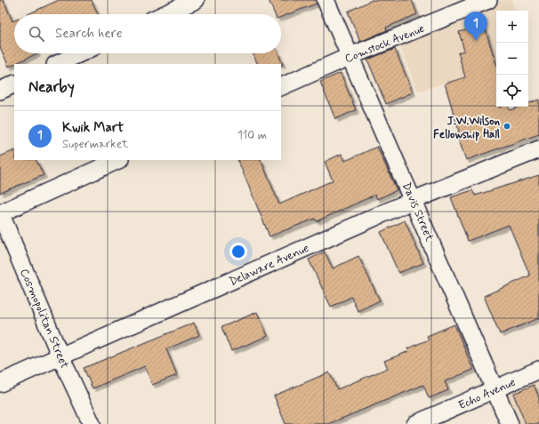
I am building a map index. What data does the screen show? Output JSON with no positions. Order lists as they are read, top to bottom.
{
  "streets": {
    "street": [
      "Comstock Avenue",
      "Davis Street",
      "Delaware Avenue",
      "Cosmopolitan Street",
      "Echo Avenue"
    ]
  },
  "crossings": [
    ["Comstock Avenue", "Davis Street"],
    ["Davis Street", "Delaware Avenue"],
    ["Davis Street", "Echo Avenue"],
    ["Delaware Avenue", "Cosmopolitan Street"]
  ],
  "places": ["J.W.Wilson Fellowship Hall"],
  "page": {
    "map_buttons": ["+", "−"],
    "pins": "1",
    "search": "Search here",
    "heading": "Nearby",
    "list": [
      {
        "mark": "1",
        "name": "Kwik Mart",
        "note": "Supermarket",
        "value": "110 m"
      }
    ]
  }
}
